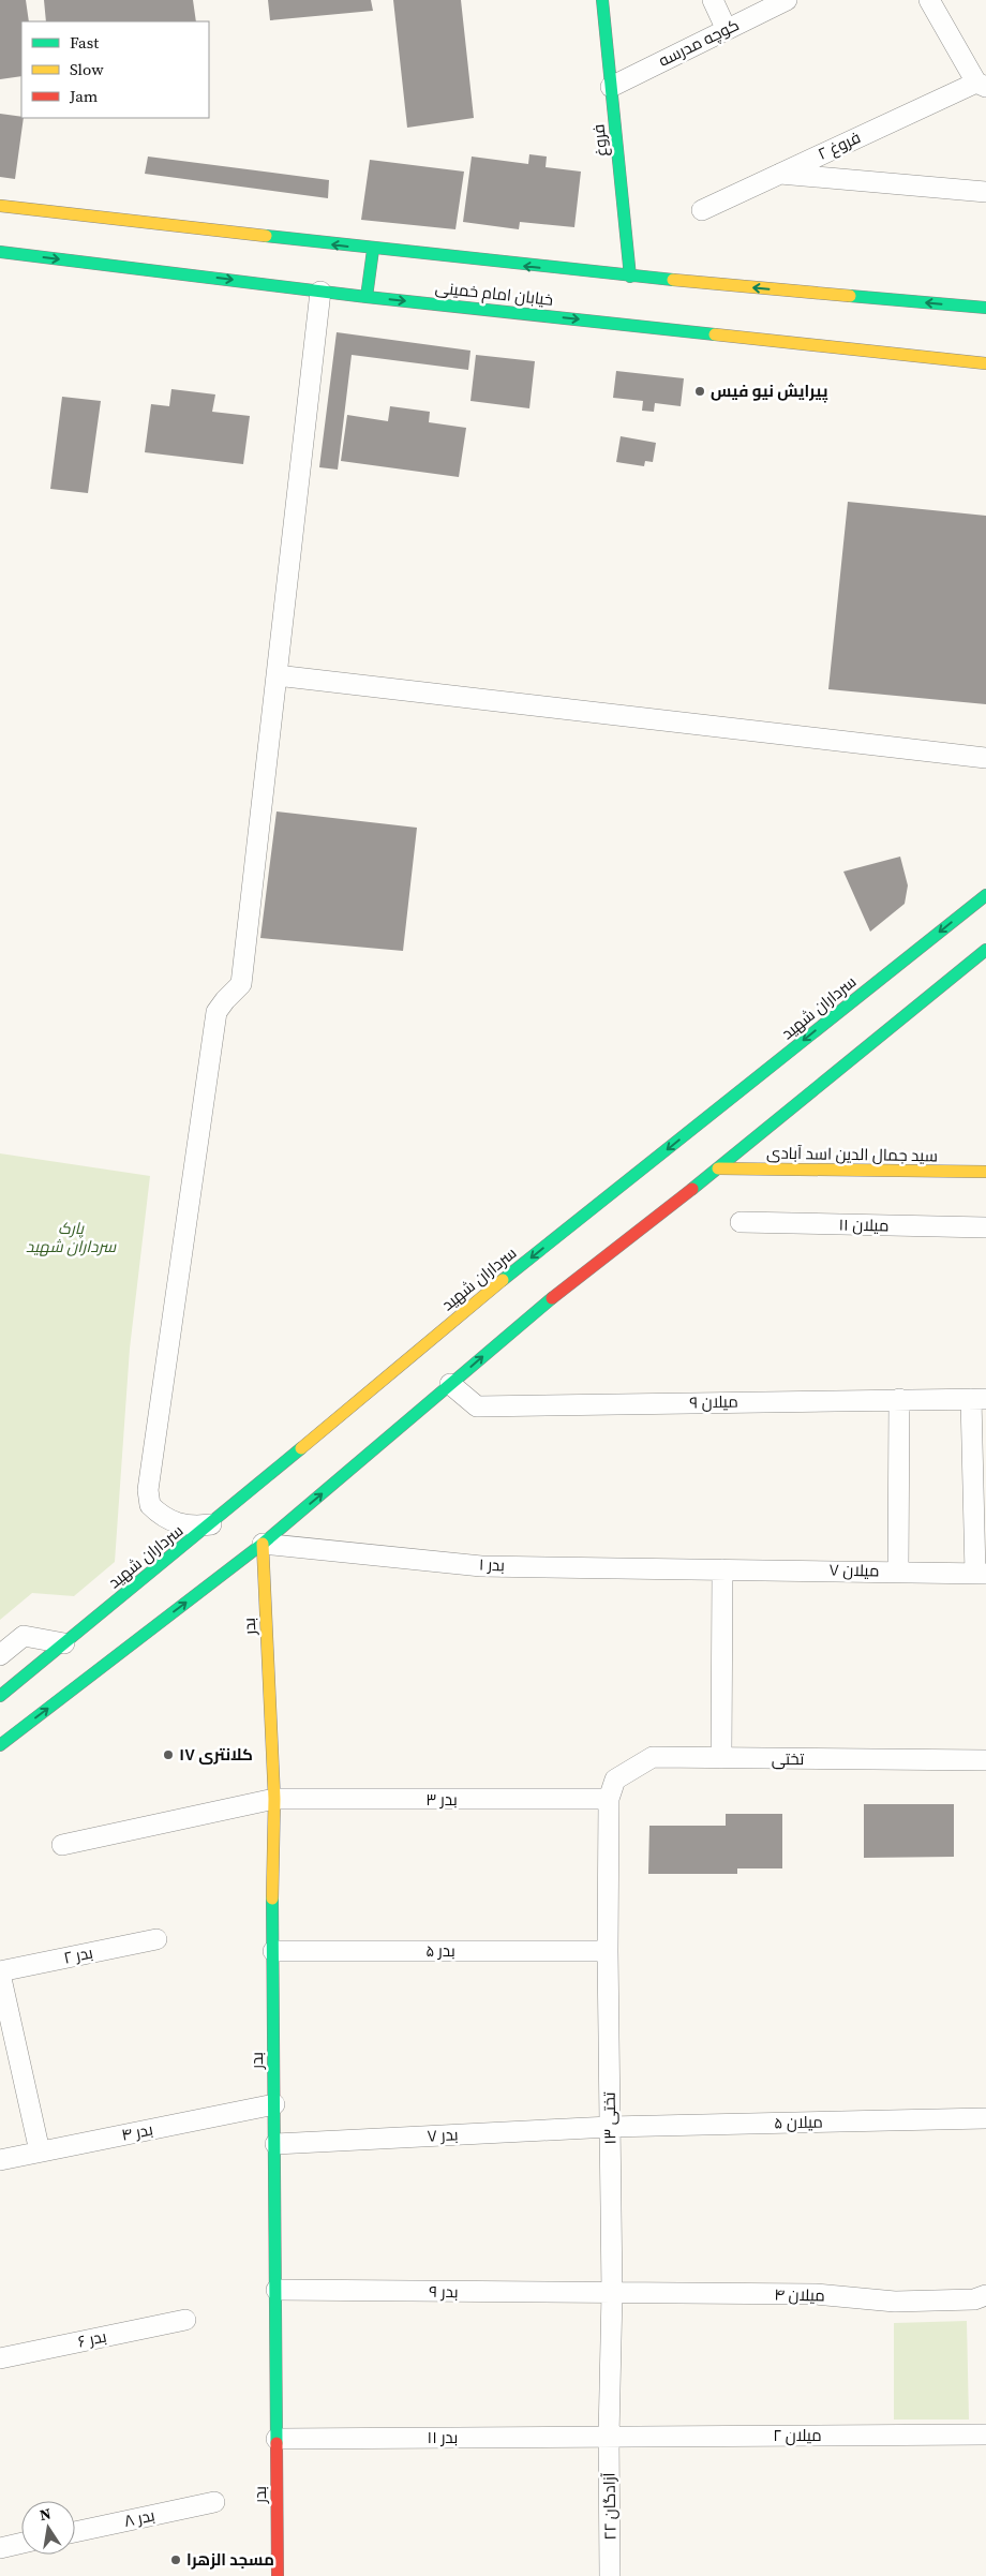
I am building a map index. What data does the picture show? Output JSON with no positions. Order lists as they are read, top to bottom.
{
  "streets": {
    "street": [
      "کوچه مدرسه",
      "فروغ",
      "فروغ ۲",
      "خیابان امام خمینی",
      "سرداران شهید",
      "سید جمال الدین اسد آبادی",
      "میلان ۱۱",
      "میلان ۹",
      "بدر ۱",
      "میلان ۷",
      "بدر",
      "تختی",
      "بدر ۳",
      "بدر ۵",
      "بدر ۲",
      "تختی ۱۳",
      "میلان ۵",
      "بدر ۴",
      "بدر ۷",
      "بدر ۹",
      "میلان ۴",
      "بدر ۶",
      "میلان ۲",
      "بدر ۱۱",
      "آزادگان ۲۲",
      "بدر ۸"
    ]
  },
  "crossings": [
    ["کوچه مدرسه", "فروغ"],
    ["فروغ", "خیابان امام خمینی"],
    ["بدر ۱", "میلان ۷"],
    ["بدر ۱", "بدر"],
    ["بدر", "بدر ۳"],
    ["بدر", "بدر ۵"],
    ["بدر", "بدر ۴"],
    ["بدر", "بدر ۷"],
    ["بدر", "بدر ۹"],
    ["بدر", "بدر ۱۱"],
    ["تختی", "بدر ۳"],
    ["تختی", "تختی ۱۳"],
    ["بدر ۳", "تختی ۱۳"],
    ["بدر ۵", "تختی ۱۳"],
    ["تختی ۱۳", "میلان ۵"],
    ["تختی ۱۳", "بدر ۷"],
    ["تختی ۱۳", "بدر ۹"],
    ["تختی ۱۳", "میلان ۴"],
    ["تختی ۱۳", "میلان ۲"],
    ["تختی ۱۳", "بدر ۱۱"],
    ["تختی ۱۳", "آزادگان ۲۲"],
    ["میلان ۵", "بدر ۷"],
    ["بدر ۹", "میلان ۴"],
    ["میلان ۲", "بدر ۱۱"],
    ["میلان ۲", "آزادگان ۲۲"],
    ["بدر ۱۱", "آزادگان ۲۲"]
  ],
  "parks": ["پارک سرداران شهید"],
  "places": ["پیرایش نیو فیس", "کلانتری ۱۷", "مسجد الزهرا"],
  "legend": ["Fast", "Slow", "Jam"],
  "north": "top"
}
